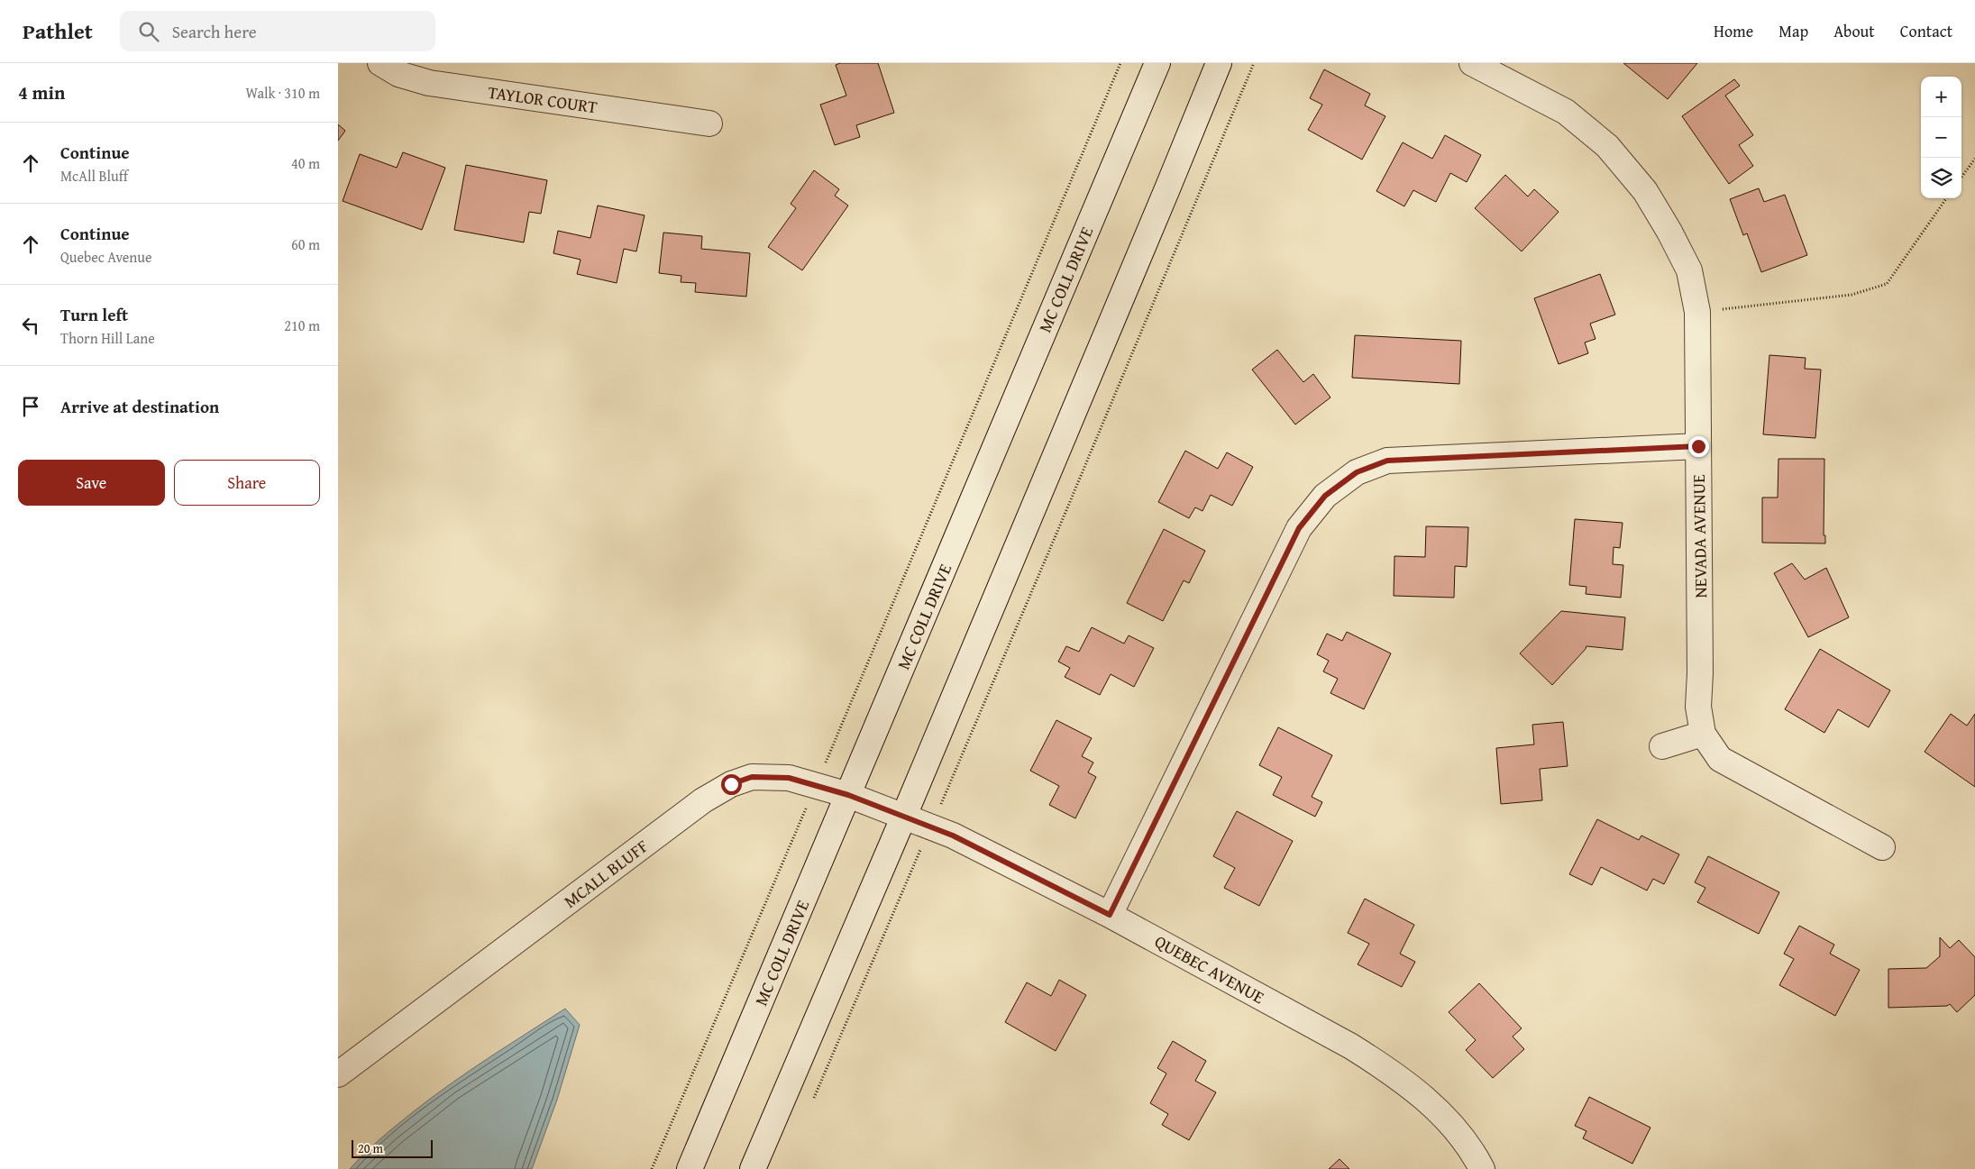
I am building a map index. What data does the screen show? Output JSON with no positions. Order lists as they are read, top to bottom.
{
  "streets": {
    "street": [
      "TAYLOR COURT",
      "MC COLL DRIVE",
      "NEVADA AVENUE",
      "MCALL BLUFF",
      "QUEBEC AVENUE"
    ]
  },
  "crossings": [
    ["MC COLL DRIVE", "MCALL BLUFF"],
    ["MCALL BLUFF", "QUEBEC AVENUE"]
  ],
  "scale_bar": "20 m",
  "page": {
    "header": "Pathlet",
    "search": "Search here",
    "nav": [
      "Home",
      "Map",
      "About",
      "Contact"
    ],
    "heading": ["4 min", "Walk · 310 m"],
    "map_buttons": ["+", "−"],
    "list": [
      ["Continue", "McAll Bluff", "40 m"],
      ["Continue", "Quebec Avenue", "60 m"],
      ["Turn left", "Thorn Hill Lane", "210 m"],
      "Arrive at destination"
    ],
    "buttons": ["Save", "Share"],
    "scale": "20 m"
  }
}
